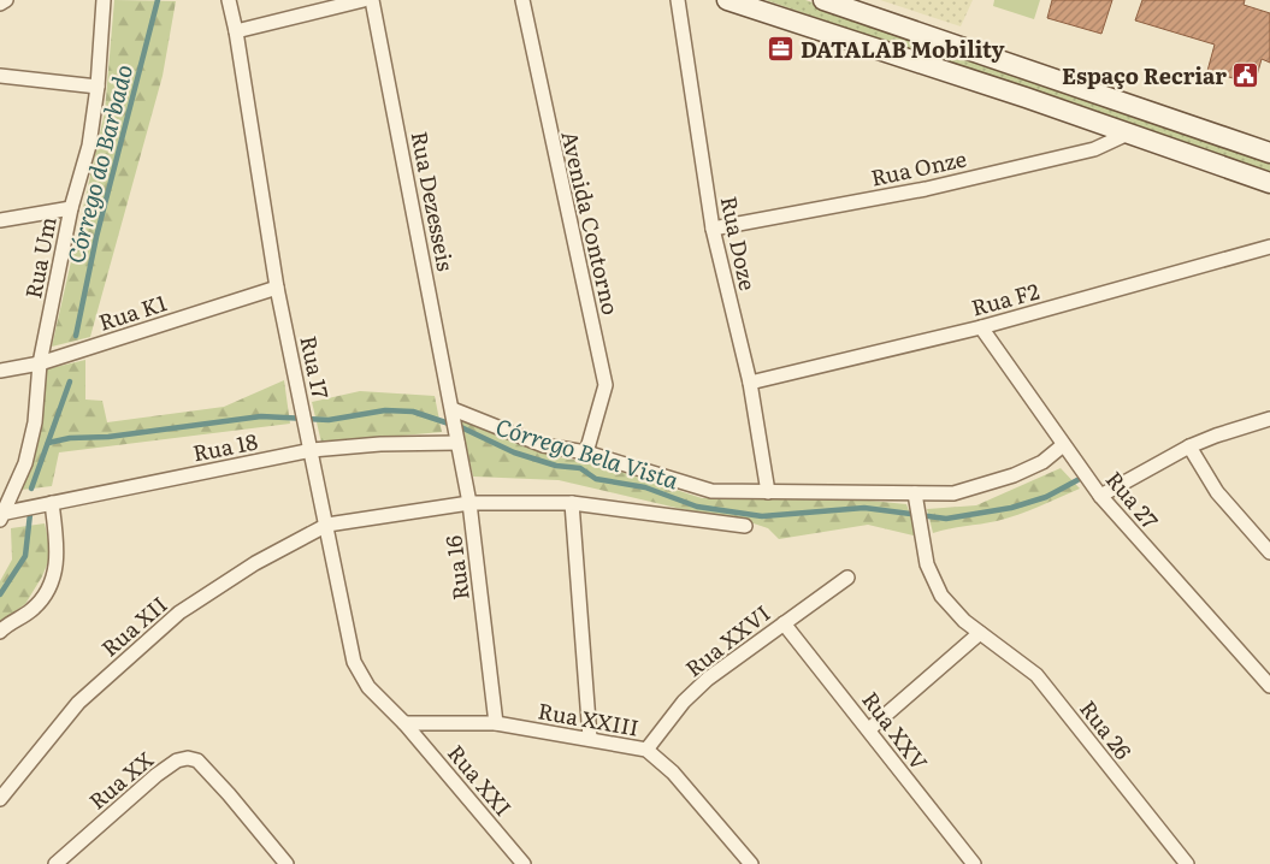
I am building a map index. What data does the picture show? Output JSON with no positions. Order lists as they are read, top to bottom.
{
  "streets": {
    "street": [
      "Rua Onze",
      "Rua Dezesseis",
      "Avenida Contorno",
      "Rua Doze",
      "Rua Um",
      "Rua F2",
      "Rua K1",
      "Rua 17",
      "Rua 18",
      "Rua 27",
      "Rua 16",
      "Rua XII",
      "Rua XXVI",
      "Rua XXIII",
      "Rua 26",
      "Rua XXV",
      "Rua XX",
      "Rua XXI"
    ]
  },
  "crossings": [
    ["Rua Onze", "Rua Doze"],
    ["Rua Dezesseis", "Rua 16"],
    ["Rua Doze", "Rua F2"],
    ["Rua Um", "Rua K1"],
    ["Rua Um", "Rua 18"],
    ["Rua F2", "Rua 27"],
    ["Rua K1", "Rua 17"],
    ["Rua 17", "Rua 18"],
    ["Rua 17", "Rua XII"],
    ["Rua 17", "Rua XXIII"],
    ["Rua 17", "Rua XXI"],
    ["Rua 18", "Rua 16"],
    ["Rua 16", "Rua XII"],
    ["Rua 16", "Rua XXIII"],
    ["Rua XXVI", "Rua XXIII"],
    ["Rua XXVI", "Rua XXV"],
    ["Rua XXIII", "Rua XXI"]
  ],
  "water": ["Córrego do Barbado", "Córrego Bela Vista"],
  "places": {
    "office": ["DATALAB Mobility"],
    "public building": ["Espaço Recriar"]
  }
}
